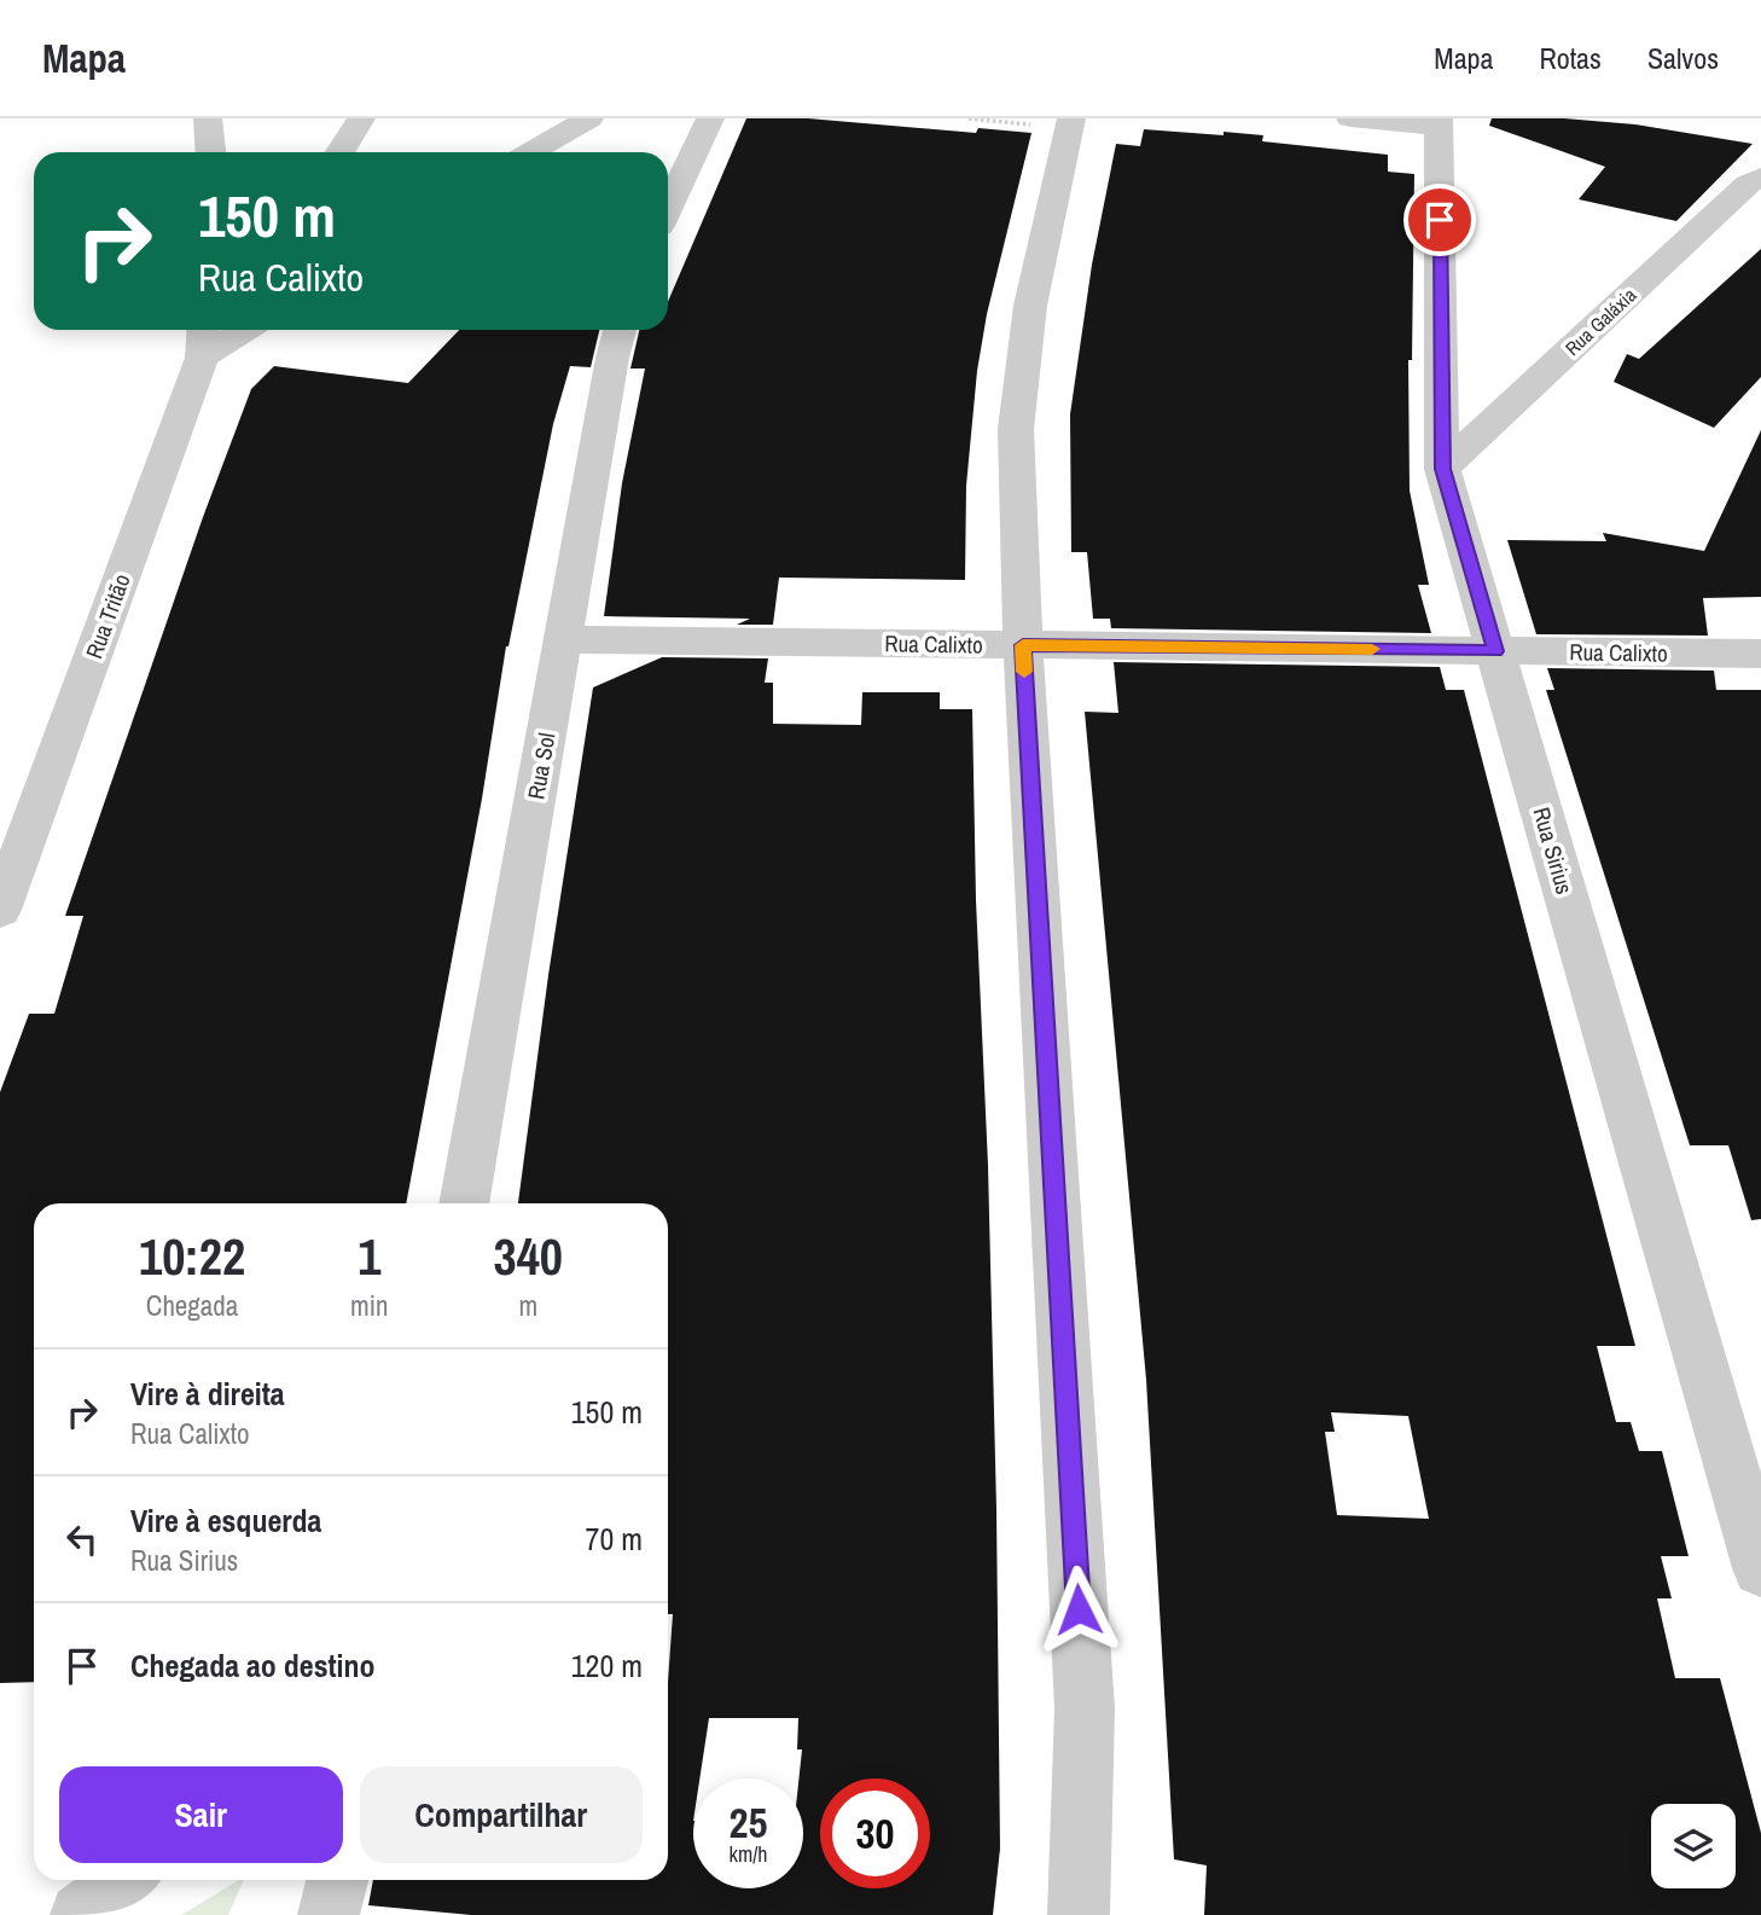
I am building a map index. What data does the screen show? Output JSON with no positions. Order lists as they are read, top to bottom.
{
  "streets": {
    "street": [
      "Rua Galáxia",
      "Rua Tritão",
      "Rua Calixto",
      "Rua Sol",
      "Rua Sirius"
    ]
  },
  "crossings": [
    ["Rua Galáxia", "Rua Sirius"],
    ["Rua Calixto", "Rua Sol"],
    ["Rua Calixto", "Rua Sirius"]
  ],
  "page": {
    "header": "Mapa",
    "nav": ["Mapa", "Rotas", "Salvos"],
    "turn": ["150 m", "Rua Calixto"],
    "eta": [
      "10:22",
      "Chegada",
      "1",
      "min",
      "340",
      "m"
    ],
    "list": [
      {
        "name": "Vire à direita",
        "note": "Rua Calixto",
        "value": "150 m"
      },
      {
        "name": "Vire à esquerda",
        "note": "Rua Sirius",
        "value": "70 m"
      },
      {
        "name": "Chegada ao destino",
        "value": "120 m"
      }
    ],
    "buttons": ["Sair", "Compartilhar"],
    "speed": "25 km/h",
    "limit": "30"
  }
}
